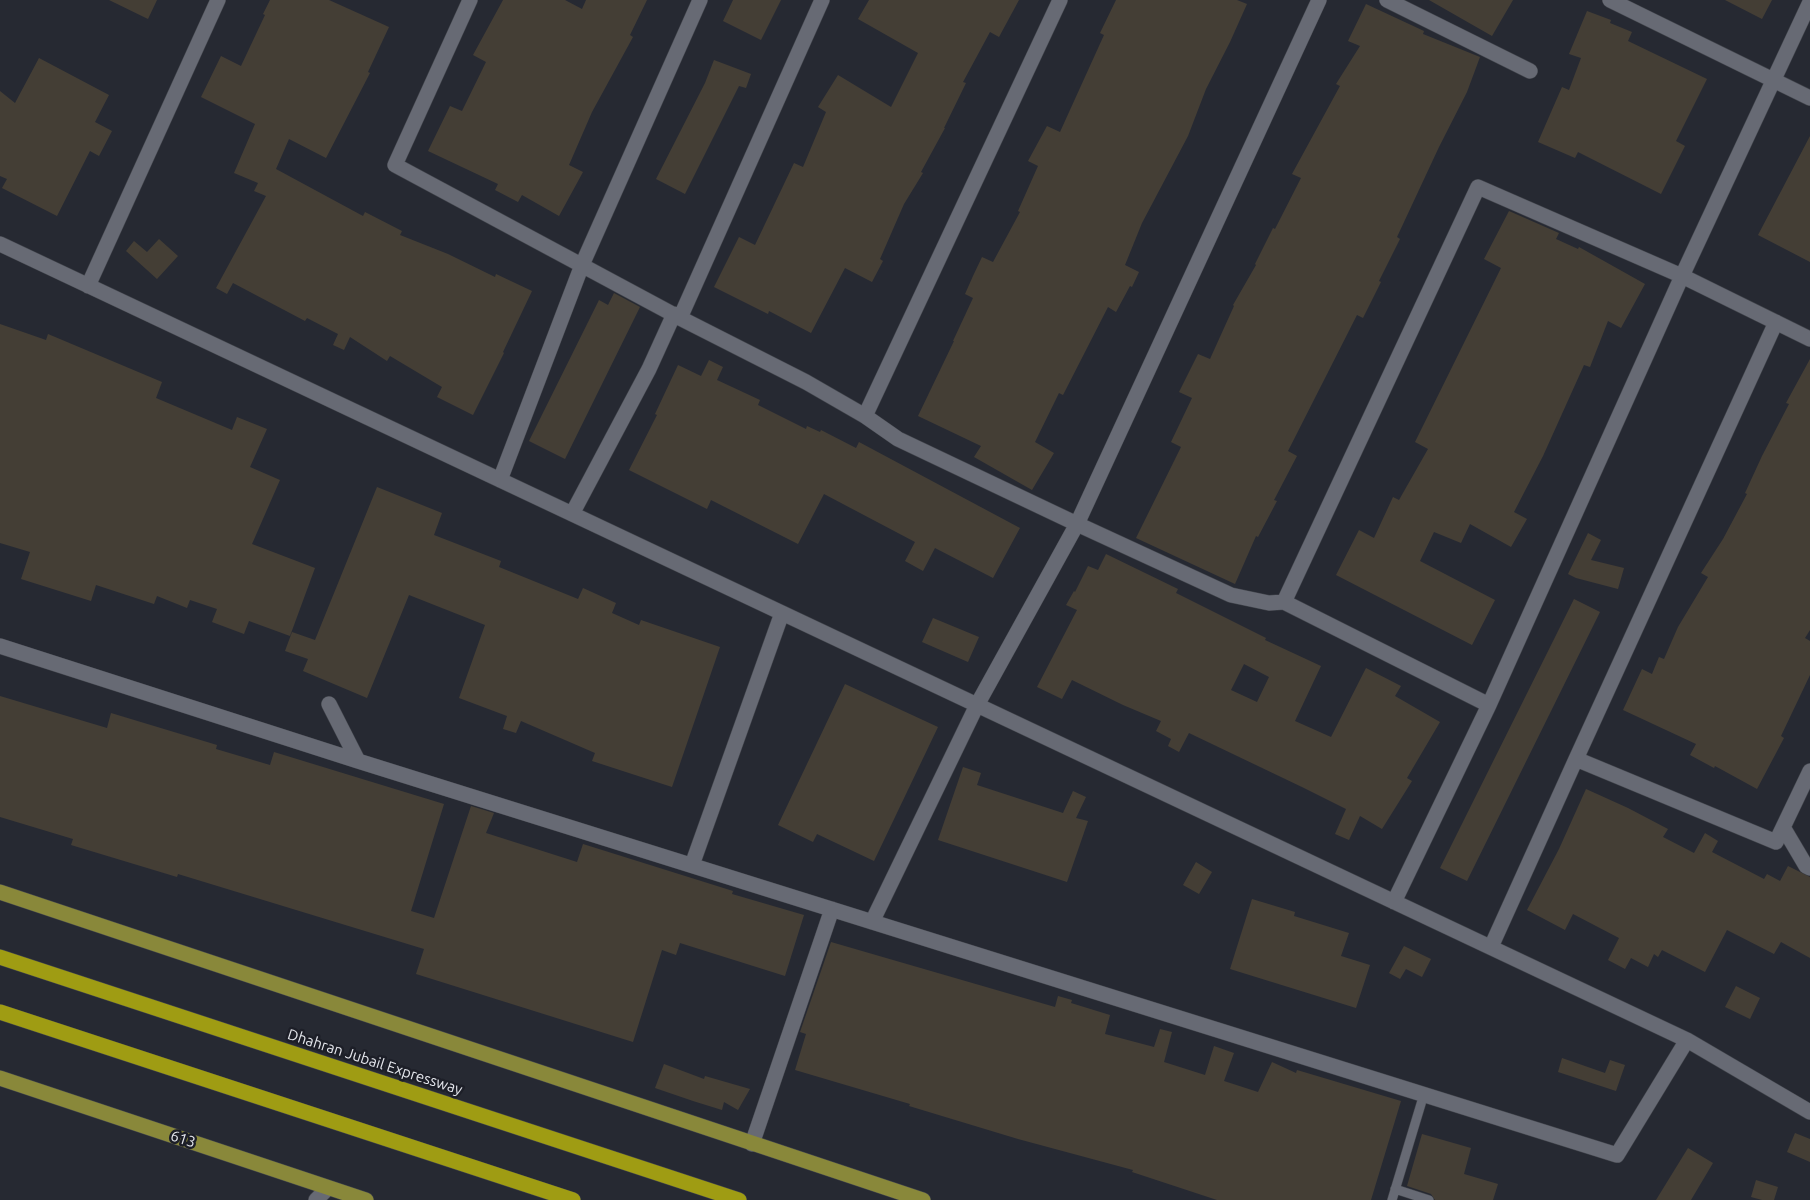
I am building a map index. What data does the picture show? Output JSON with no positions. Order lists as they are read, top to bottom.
{
  "streets": {
    "highway": ["Dhahran Jubail Expressway"],
    "main road": ["613"]
  }
}
